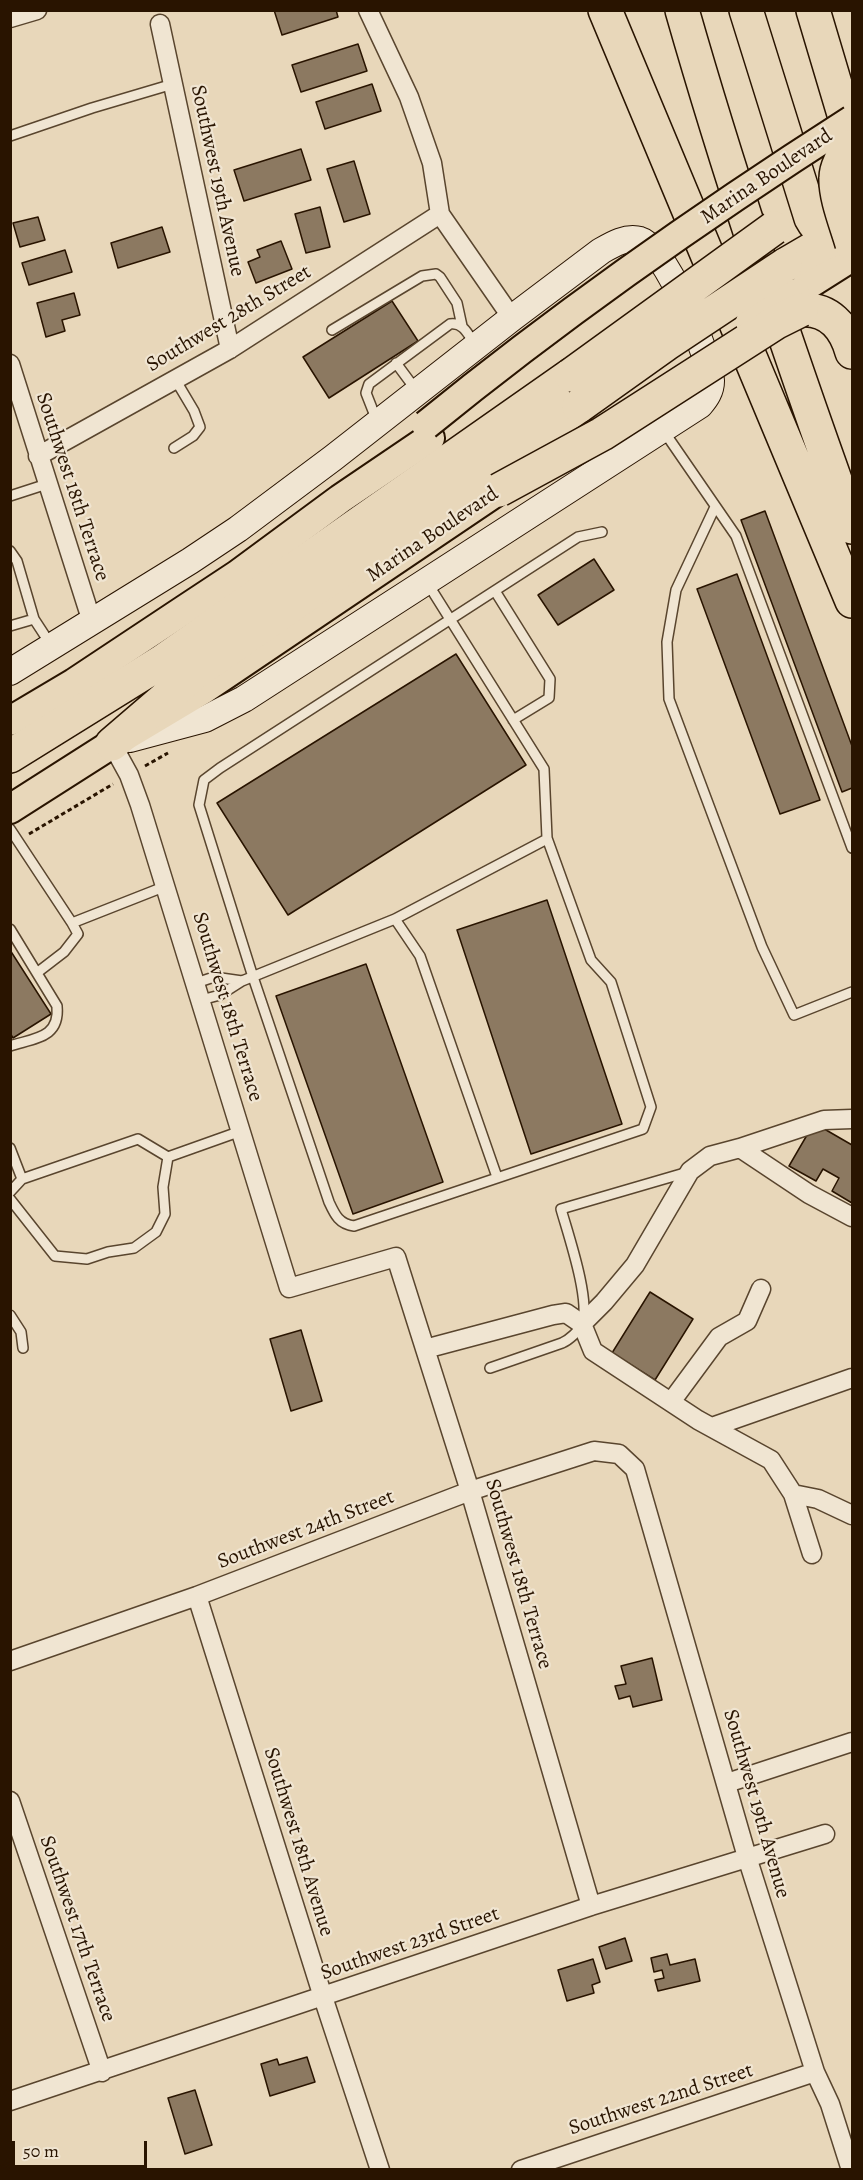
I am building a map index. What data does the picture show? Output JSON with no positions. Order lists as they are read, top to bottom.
{
  "streets": {
    "main road": ["Marina Boulevard"],
    "street": [
      "Southwest 19th Avenue",
      "Southwest 28th Street",
      "Southwest 18th Terrace",
      "Southwest 24th Street",
      "Southwest 18th Avenue",
      "Southwest 17th Terrace",
      "Southwest 23rd Street",
      "Southwest 22nd Street"
    ]
  },
  "crossings": [
    ["Marina Boulevard", "Southwest 18th Terrace"],
    ["Southwest 19th Avenue", "Southwest 28th Street"],
    ["Southwest 19th Avenue", "Southwest 24th Street"],
    ["Southwest 19th Avenue", "Southwest 23rd Street"],
    ["Southwest 19th Avenue", "Southwest 22nd Street"],
    ["Southwest 28th Street", "Southwest 18th Terrace"],
    ["Southwest 18th Terrace", "Southwest 24th Street"],
    ["Southwest 18th Terrace", "Southwest 23rd Street"],
    ["Southwest 24th Street", "Southwest 18th Avenue"],
    ["Southwest 18th Avenue", "Southwest 23rd Street"],
    ["Southwest 17th Terrace", "Southwest 23rd Street"]
  ],
  "scale_bar": "50 m"
}
